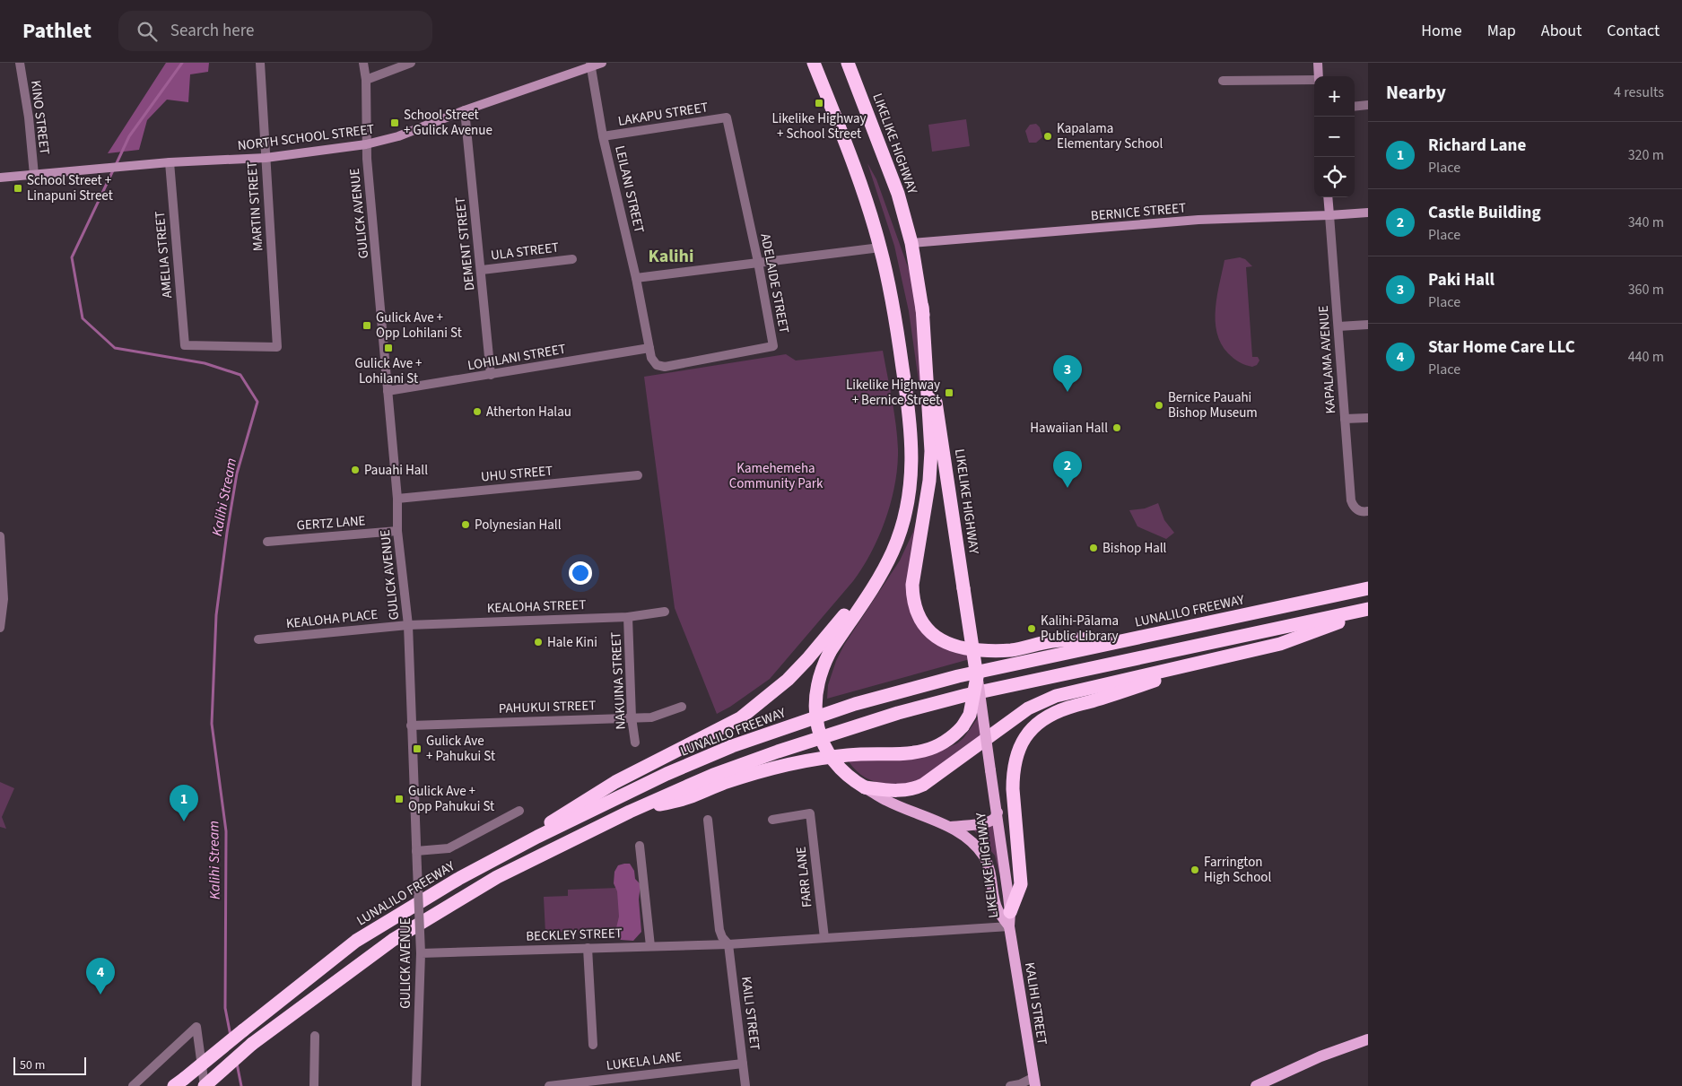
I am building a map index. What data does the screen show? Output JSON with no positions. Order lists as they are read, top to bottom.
{
  "streets": {
    "highway": ["LIKELIKE HIGHWAY", "LUNALILO FREEWAY"],
    "main road": [
      "NORTH SCHOOL STREET",
      "BERNICE STREET",
      "KAPALAMA AVENUE",
      "KALIHI STREET"
    ],
    "street": [
      "LAKAPU STREET",
      "KINO STREET",
      "LEILANI STREET",
      "MARTIN STREET",
      "GULICK AVENUE",
      "DEMENT STREET",
      "ULA STREET",
      "AMELIA STREET",
      "ADELAIDE STREET",
      "LOHILANI STREET",
      "UHU STREET",
      "GERTZ LANE",
      "KEALOHA STREET",
      "KEALOHA PLACE",
      "NAKUINA STREET",
      "PAHUKUI STREET",
      "FARR LANE",
      "BECKLEY STREET",
      "KAILI STREET",
      "LUKELA LANE"
    ]
  },
  "crossings": [
    ["LAKAPU STREET", "LEILANI STREET"],
    ["LAKAPU STREET", "ADELAIDE STREET"],
    ["KINO STREET", "NORTH SCHOOL STREET"],
    ["NORTH SCHOOL STREET", "LEILANI STREET"],
    ["NORTH SCHOOL STREET", "MARTIN STREET"],
    ["NORTH SCHOOL STREET", "GULICK AVENUE"],
    ["NORTH SCHOOL STREET", "DEMENT STREET"],
    ["NORTH SCHOOL STREET", "AMELIA STREET"],
    ["LIKELIKE HIGHWAY", "BERNICE STREET"],
    ["LIKELIKE HIGHWAY", "BECKLEY STREET"],
    ["LIKELIKE HIGHWAY", "KALIHI STREET"],
    ["LEILANI STREET", "ADELAIDE STREET"],
    ["LEILANI STREET", "LOHILANI STREET"],
    ["MARTIN STREET", "AMELIA STREET"],
    ["BERNICE STREET", "KAPALAMA AVENUE"],
    ["GULICK AVENUE", "LOHILANI STREET"],
    ["GULICK AVENUE", "UHU STREET"],
    ["GULICK AVENUE", "GERTZ LANE"],
    ["GULICK AVENUE", "KEALOHA STREET"],
    ["GULICK AVENUE", "KEALOHA PLACE"],
    ["GULICK AVENUE", "PAHUKUI STREET"],
    ["GULICK AVENUE", "BECKLEY STREET"],
    ["DEMENT STREET", "ULA STREET"],
    ["DEMENT STREET", "LOHILANI STREET"],
    ["ADELAIDE STREET", "LOHILANI STREET"],
    ["KEALOHA STREET", "KEALOHA PLACE"],
    ["KEALOHA STREET", "NAKUINA STREET"],
    ["NAKUINA STREET", "PAHUKUI STREET"],
    ["FARR LANE", "BECKLEY STREET"],
    ["BECKLEY STREET", "KALIHI STREET"],
    ["BECKLEY STREET", "KAILI STREET"],
    ["KAILI STREET", "LUKELA LANE"]
  ],
  "districts": ["Kalihi"],
  "water": ["Kalihi Stream"],
  "parks": ["Kamehemeha Community Park"],
  "places": {
    "transit": [
      "Likelike Highway + School Street",
      "School Street + Gulick Avenue",
      "School Street + Linapuni Street",
      "Gulick Ave + Opp Lohilani St",
      "Gulick Ave + Lohilani St",
      "Likelike Highway + Bernice Street",
      "Gulick Ave + Pahukui St",
      "Gulick Ave + Opp Pahukui St"
    ],
    "other": [
      "Kapalama Elementary School",
      "Bernice Pauahi Bishop Museum",
      "Atherton Halau",
      "Hawaiian Hall",
      "Pauahi Hall",
      "Polynesian Hall",
      "Bishop Hall",
      "Kalihi-Pālama Public Library",
      "Hale Kini",
      "Farrington High School"
    ]
  },
  "scale_bar": "50 m",
  "page": {
    "header": "Pathlet",
    "search": "Search here",
    "nav": [
      "Home",
      "Map",
      "About",
      "Contact"
    ],
    "heading": ["Nearby", "4 results"],
    "map_buttons": ["+", "−"],
    "list": [
      {
        "mark": "1",
        "name": "Richard Lane",
        "note": "Place",
        "value": "320 m"
      },
      {
        "mark": "2",
        "name": "Castle Building",
        "note": "Place",
        "value": "340 m"
      },
      {
        "mark": "3",
        "name": "Paki Hall",
        "note": "Place",
        "value": "360 m"
      },
      {
        "mark": "4",
        "name": "Star Home Care LLC",
        "note": "Place",
        "value": "440 m"
      }
    ],
    "pins": [
      "3",
      "2",
      "1",
      "4"
    ],
    "scale": "50 m"
  }
}
